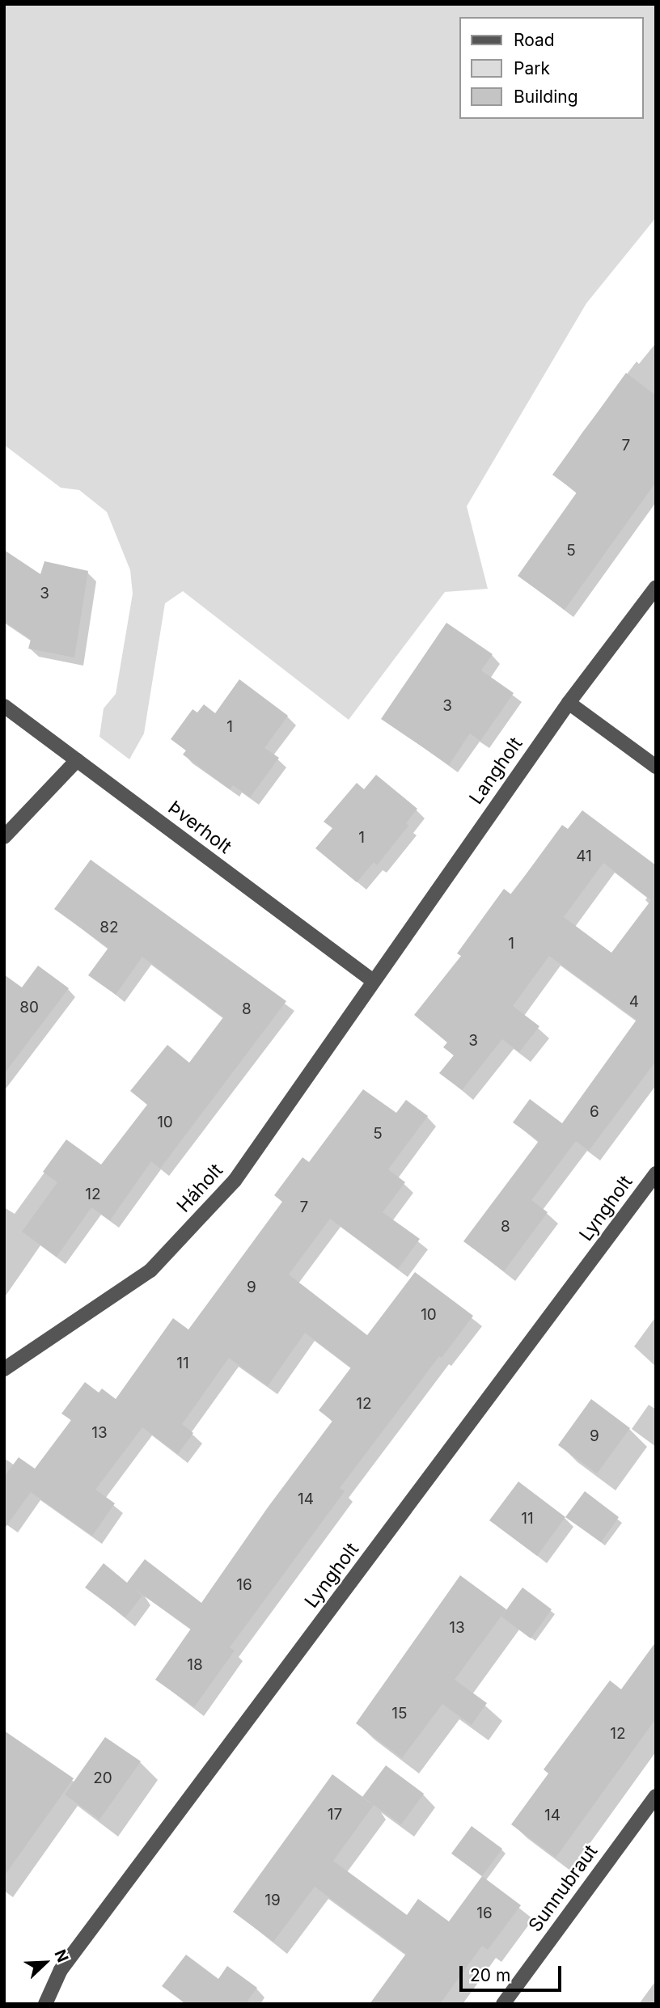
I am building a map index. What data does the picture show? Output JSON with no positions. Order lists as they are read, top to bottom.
{
  "streets": {
    "street": [
      "Langholt",
      "Þverholt",
      "Háholt",
      "Lyngholt",
      "Sunnubraut"
    ]
  },
  "crossings": [
    ["Langholt", "Þverholt"],
    ["Langholt", "Háholt"],
    ["Þverholt", "Háholt"]
  ],
  "house_numbers": [
    "7",
    "5",
    "3",
    "3",
    "1",
    "1",
    "41",
    "82",
    "1",
    "4",
    "80",
    "8",
    "3",
    "6",
    "10",
    "5",
    "12",
    "7",
    "8",
    "9",
    "10",
    "11",
    "12",
    "13",
    "9",
    "14",
    "11",
    "16",
    "13",
    "18",
    "15",
    "12",
    "20",
    "17",
    "14",
    "19",
    "16"
  ],
  "legend": ["Road", "Park", "Building"],
  "scale_bar": "20 m",
  "north": "top right"
}
